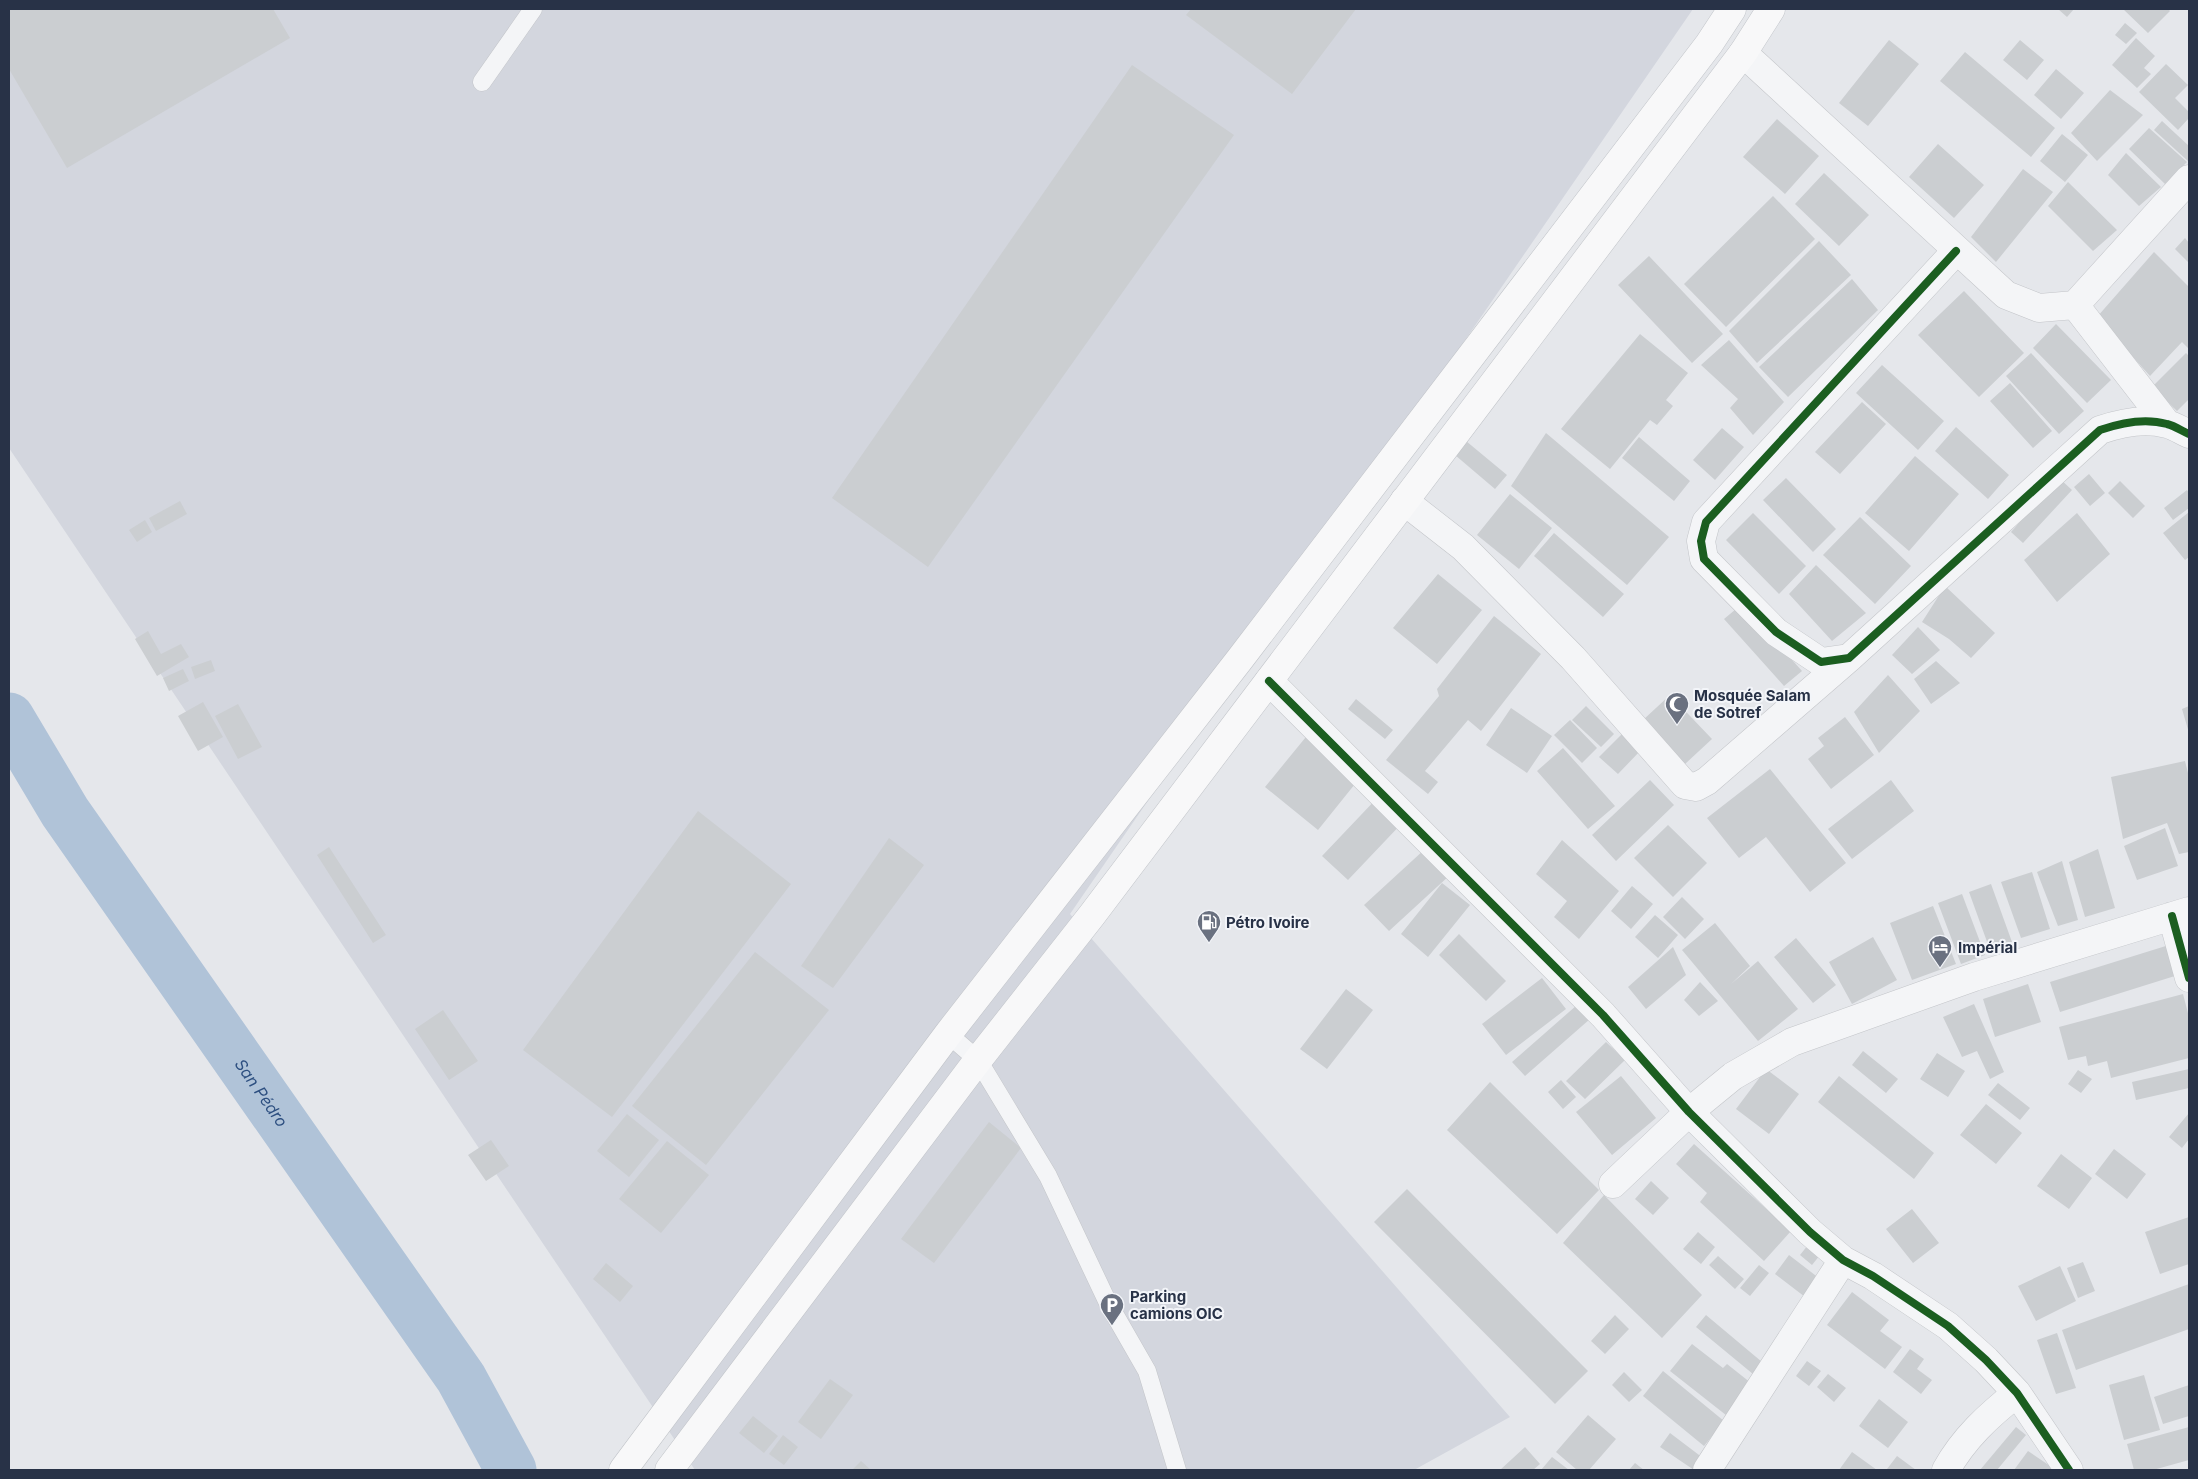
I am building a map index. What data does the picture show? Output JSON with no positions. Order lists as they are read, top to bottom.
{
  "water": ["San Pédro"],
  "places": {
    "mosque": ["Mosquée Salam de Sotref"],
    "fuel station": ["Pétro Ivoire"],
    "hotel": ["Impérial"],
    "parking": ["Parking camions OIC"]
  }
}
